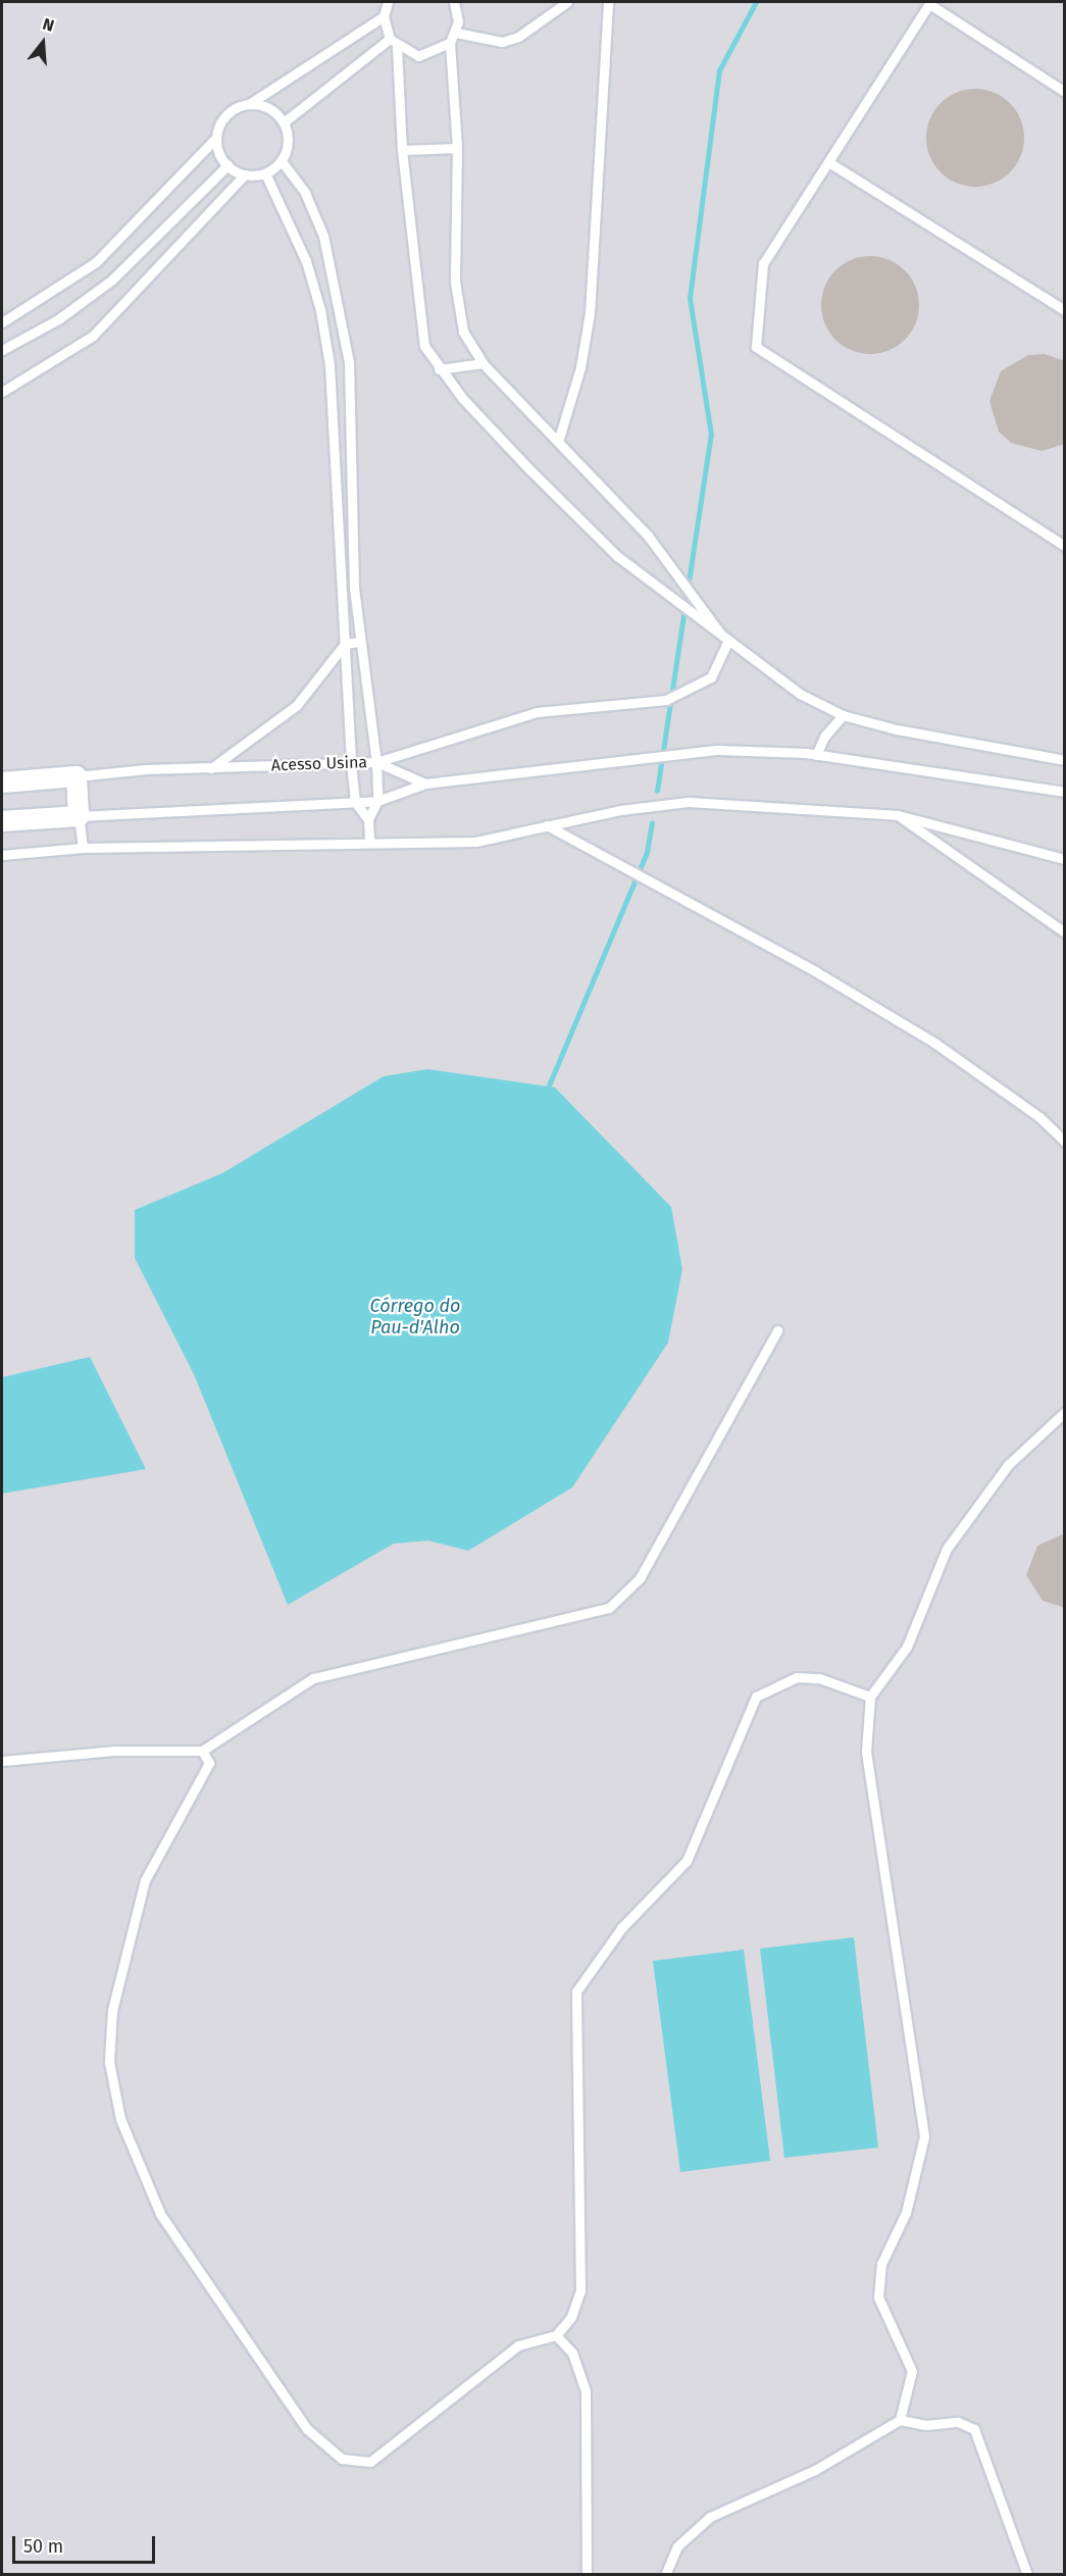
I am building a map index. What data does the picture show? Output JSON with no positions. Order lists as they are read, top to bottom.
{
  "streets": {
    "street": ["Acesso Usina"]
  },
  "water": ["Córrego do Pau-d'Alho"],
  "scale_bar": "50 m",
  "north": "top"
}
